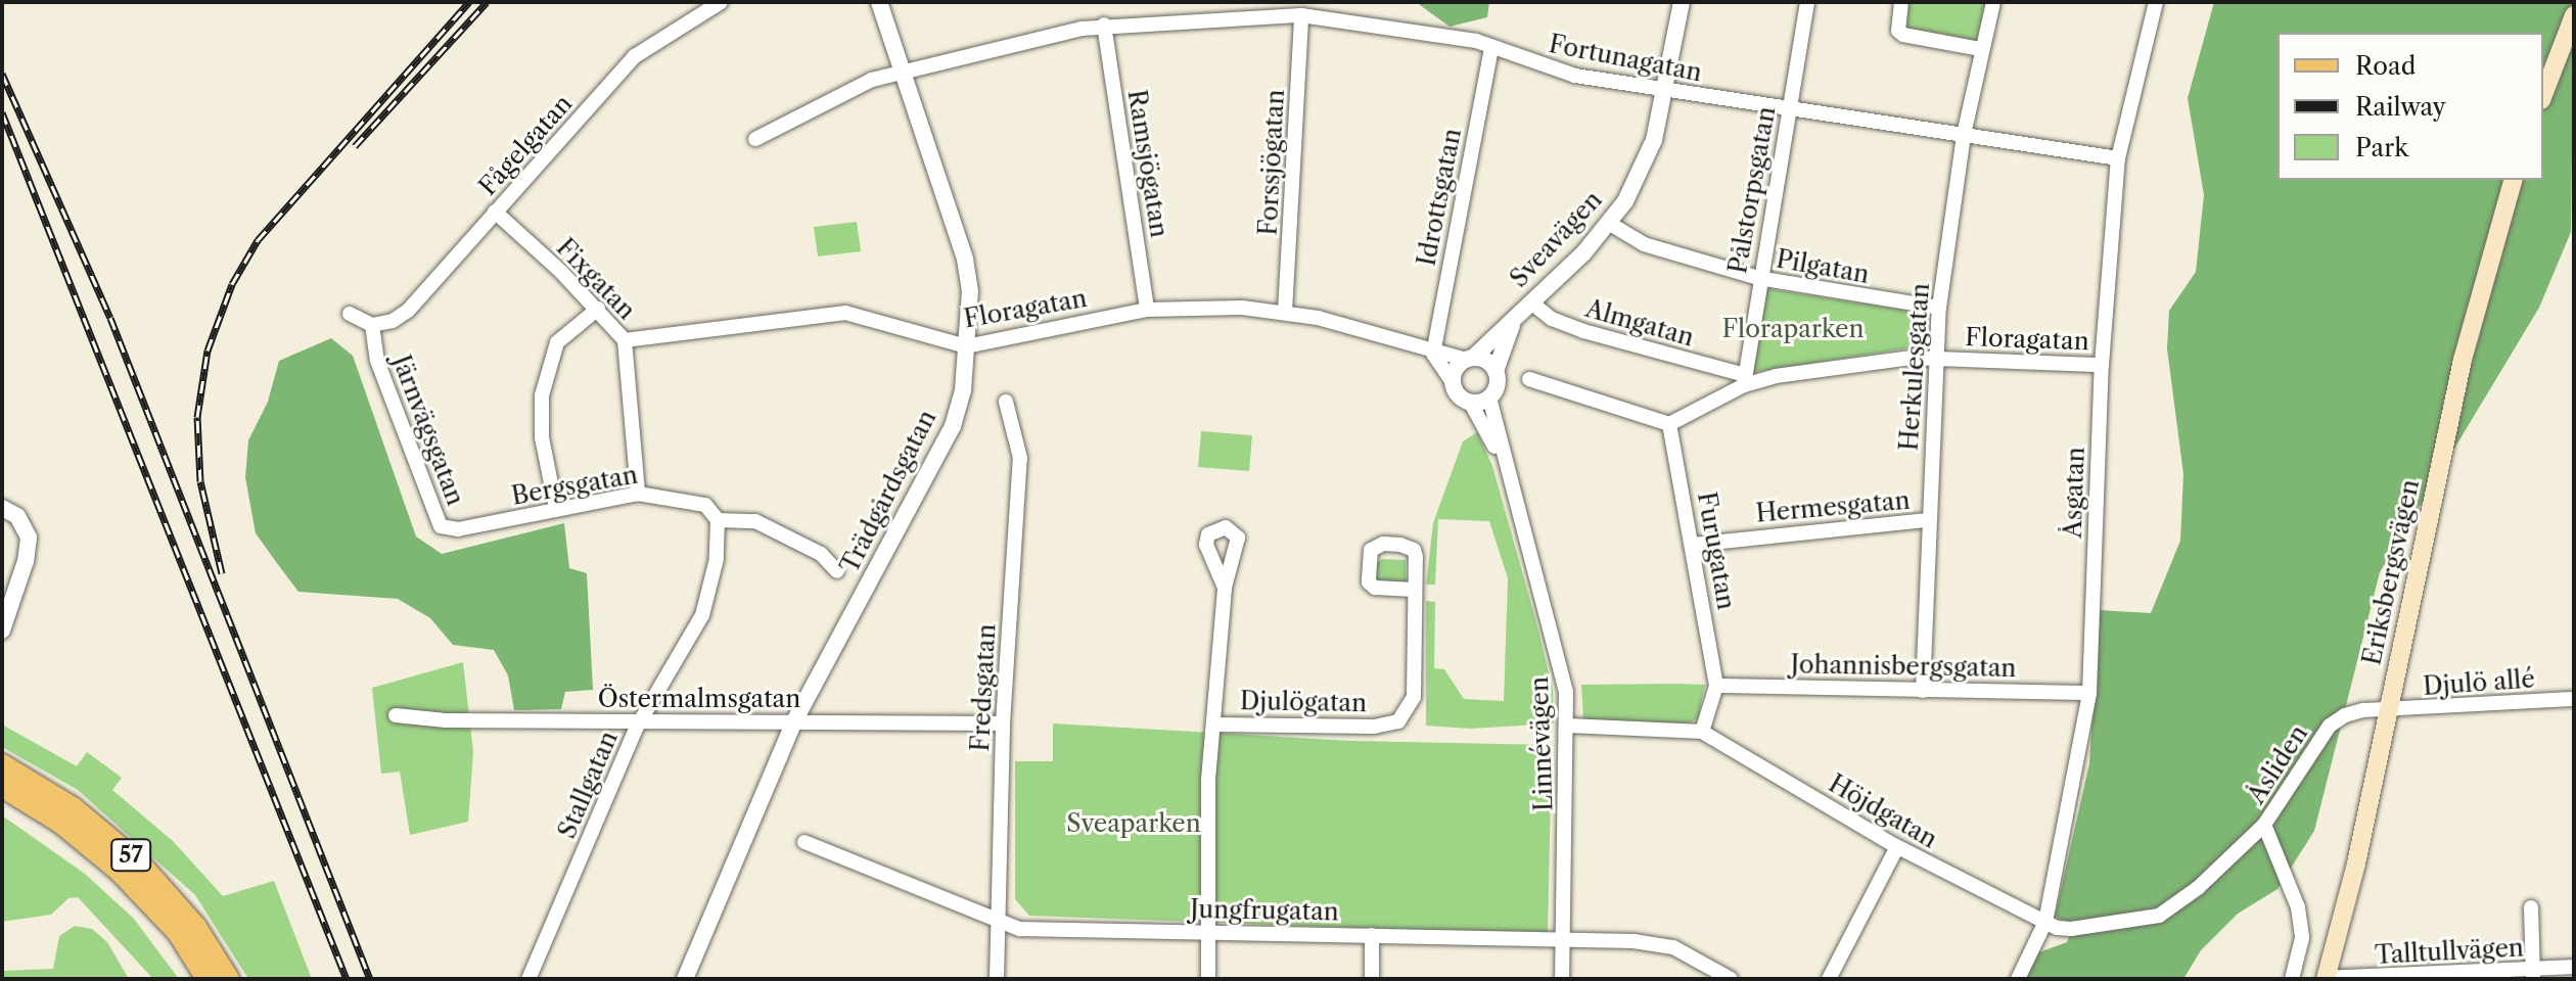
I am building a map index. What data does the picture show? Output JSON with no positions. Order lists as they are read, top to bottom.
{
  "streets": {
    "main road": ["Eriksbergsvägen", "57"],
    "street": [
      "Fortunagatan",
      "Fågelgatan",
      "Forssjögatan",
      "Ramsjögatan",
      "Pålstorpsgatan",
      "Idrottsgatan",
      "Sveavägen",
      "Pilgatan",
      "Fixgatan",
      "Floragatan",
      "Almgatan",
      "Herkulesgatan",
      "Järnvägsgatan",
      "Bergsgatan",
      "Trädgårdsgatan",
      "Åsgatan",
      "Hermesgatan",
      "Furugatan",
      "Johannisbergsgatan",
      "Djulö allé",
      "Fredsgatan",
      "Östermalmsgatan",
      "Djulögatan",
      "Linnévägen",
      "Åsliden",
      "Stallgatan",
      "Höjdgatan",
      "Jungfrugatan",
      "Talltullvägen"
    ]
  },
  "crossings": [
    ["Fortunagatan", "Forssjögatan"],
    ["Fortunagatan", "Ramsjögatan"],
    ["Fortunagatan", "Pålstorpsgatan"],
    ["Fortunagatan", "Idrottsgatan"],
    ["Fortunagatan", "Sveavägen"],
    ["Fortunagatan", "Herkulesgatan"],
    ["Fortunagatan", "Trädgårdsgatan"],
    ["Fortunagatan", "Åsgatan"],
    ["Fågelgatan", "Fixgatan"],
    ["Fågelgatan", "Järnvägsgatan"],
    ["Forssjögatan", "Floragatan"],
    ["Ramsjögatan", "Floragatan"],
    ["Pålstorpsgatan", "Pilgatan"],
    ["Pålstorpsgatan", "Floragatan"],
    ["Pålstorpsgatan", "Almgatan"],
    ["Idrottsgatan", "Floragatan"],
    ["Sveavägen", "Pilgatan"],
    ["Sveavägen", "Floragatan"],
    ["Sveavägen", "Almgatan"],
    ["Sveavägen", "Linnévägen"],
    ["Pilgatan", "Herkulesgatan"],
    ["Fixgatan", "Floragatan"],
    ["Fixgatan", "Bergsgatan"],
    ["Floragatan", "Almgatan"],
    ["Floragatan", "Herkulesgatan"],
    ["Floragatan", "Trädgårdsgatan"],
    ["Floragatan", "Åsgatan"],
    ["Floragatan", "Furugatan"],
    ["Floragatan", "Linnévägen"],
    ["Herkulesgatan", "Hermesgatan"],
    ["Herkulesgatan", "Johannisbergsgatan"],
    ["Järnvägsgatan", "Bergsgatan"],
    ["Bergsgatan", "Stallgatan"],
    ["Trädgårdsgatan", "Östermalmsgatan"],
    ["Åsgatan", "Johannisbergsgatan"],
    ["Åsgatan", "Höjdgatan"],
    ["Hermesgatan", "Furugatan"],
    ["Furugatan", "Johannisbergsgatan"],
    ["Eriksbergsvägen", "Djulö allé"],
    ["Eriksbergsvägen", "Åsliden"],
    ["Eriksbergsvägen", "Talltullvägen"],
    ["Djulö allé", "Åsliden"],
    ["Fredsgatan", "Östermalmsgatan"],
    ["Fredsgatan", "Jungfrugatan"],
    ["Östermalmsgatan", "Stallgatan"],
    ["Djulögatan", "Jungfrugatan"],
    ["Linnévägen", "Höjdgatan"],
    ["Linnévägen", "Jungfrugatan"],
    ["Åsliden", "Höjdgatan"]
  ],
  "parks": ["Floraparken", "Sveaparken"],
  "legend": ["Road", "Railway", "Park"]
}
